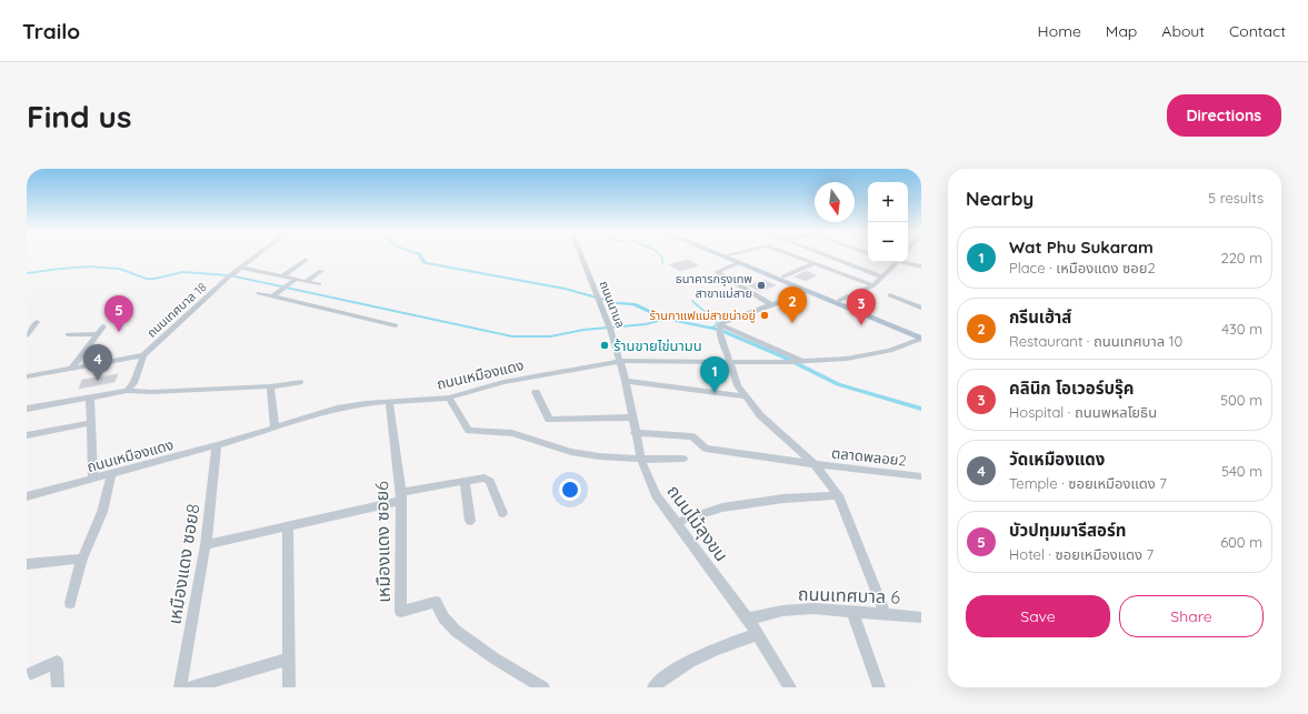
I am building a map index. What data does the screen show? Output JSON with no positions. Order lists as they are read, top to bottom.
{
  "streets": {
    "street": [
      "ถนนนามล",
      "ถนนเทศบาล 18",
      "ถนนเหมืองแดง",
      "ตลาดพลอย2",
      "ถนนไม้ลุงขน",
      "เหมืองแดง ซอย6",
      "เหมืองแดง ซอย8",
      "ถนนเทศบาล 6"
    ]
  },
  "crossings": [
    ["ถนนนามล", "ถนนเหมืองแดง"],
    ["ถนนนามล", "ถนนไม้ลุงขน"],
    ["ถนนเหมืองแดง", "ถนนไม้ลุงขน"],
    ["ถนนเหมืองแดง", "เหมืองแดง ซอย6"],
    ["ถนนเหมืองแดง", "เหมืองแดง ซอย8"],
    ["ตลาดพลอย2", "ถนนไม้ลุงขน"],
    ["ถนนไม้ลุงขน", "ถนนเทศบาล 6"]
  ],
  "places": ["ธนาคารกรุงเทพ สาขาแม่สาย", "ร้านกาแฟแม่สายน่าอยู่", "ร้านขายไข่นามน"],
  "north": "bottom",
  "page": {
    "header": "Trailo",
    "nav": [
      "Home",
      "Map",
      "About",
      "Contact"
    ],
    "buttons": [
      "Directions",
      ["Save", "Share"]
    ],
    "title": "Find us",
    "heading": ["Nearby", "5 results"],
    "map_buttons": ["+", "−"],
    "list": [
      {
        "mark": "1",
        "name": "Wat Phu Sukaram",
        "note": "Place · เหมืองแดง ซอย2",
        "value": "220 m"
      },
      {
        "mark": "2",
        "name": "กรีนเฮ้าส์",
        "note": "Restaurant · ถนนเทศบาล 10",
        "value": "430 m"
      },
      {
        "mark": "3",
        "name": "คลินิก โอเวอร์บรุ๊ค",
        "note": "Hospital · ถนนพหลโยธิน",
        "value": "500 m"
      },
      {
        "mark": "4",
        "name": "วัดเหมืองแดง",
        "note": "Temple · ซอยเหมืองแดง 7",
        "value": "540 m"
      },
      {
        "mark": "5",
        "name": "บัวปทุมมารีสอร์ท",
        "note": "Hotel · ซอยเหมืองแดง 7",
        "value": "600 m"
      }
    ],
    "pins": [
      "2",
      "3",
      "5",
      "4",
      "1"
    ]
  }
}
